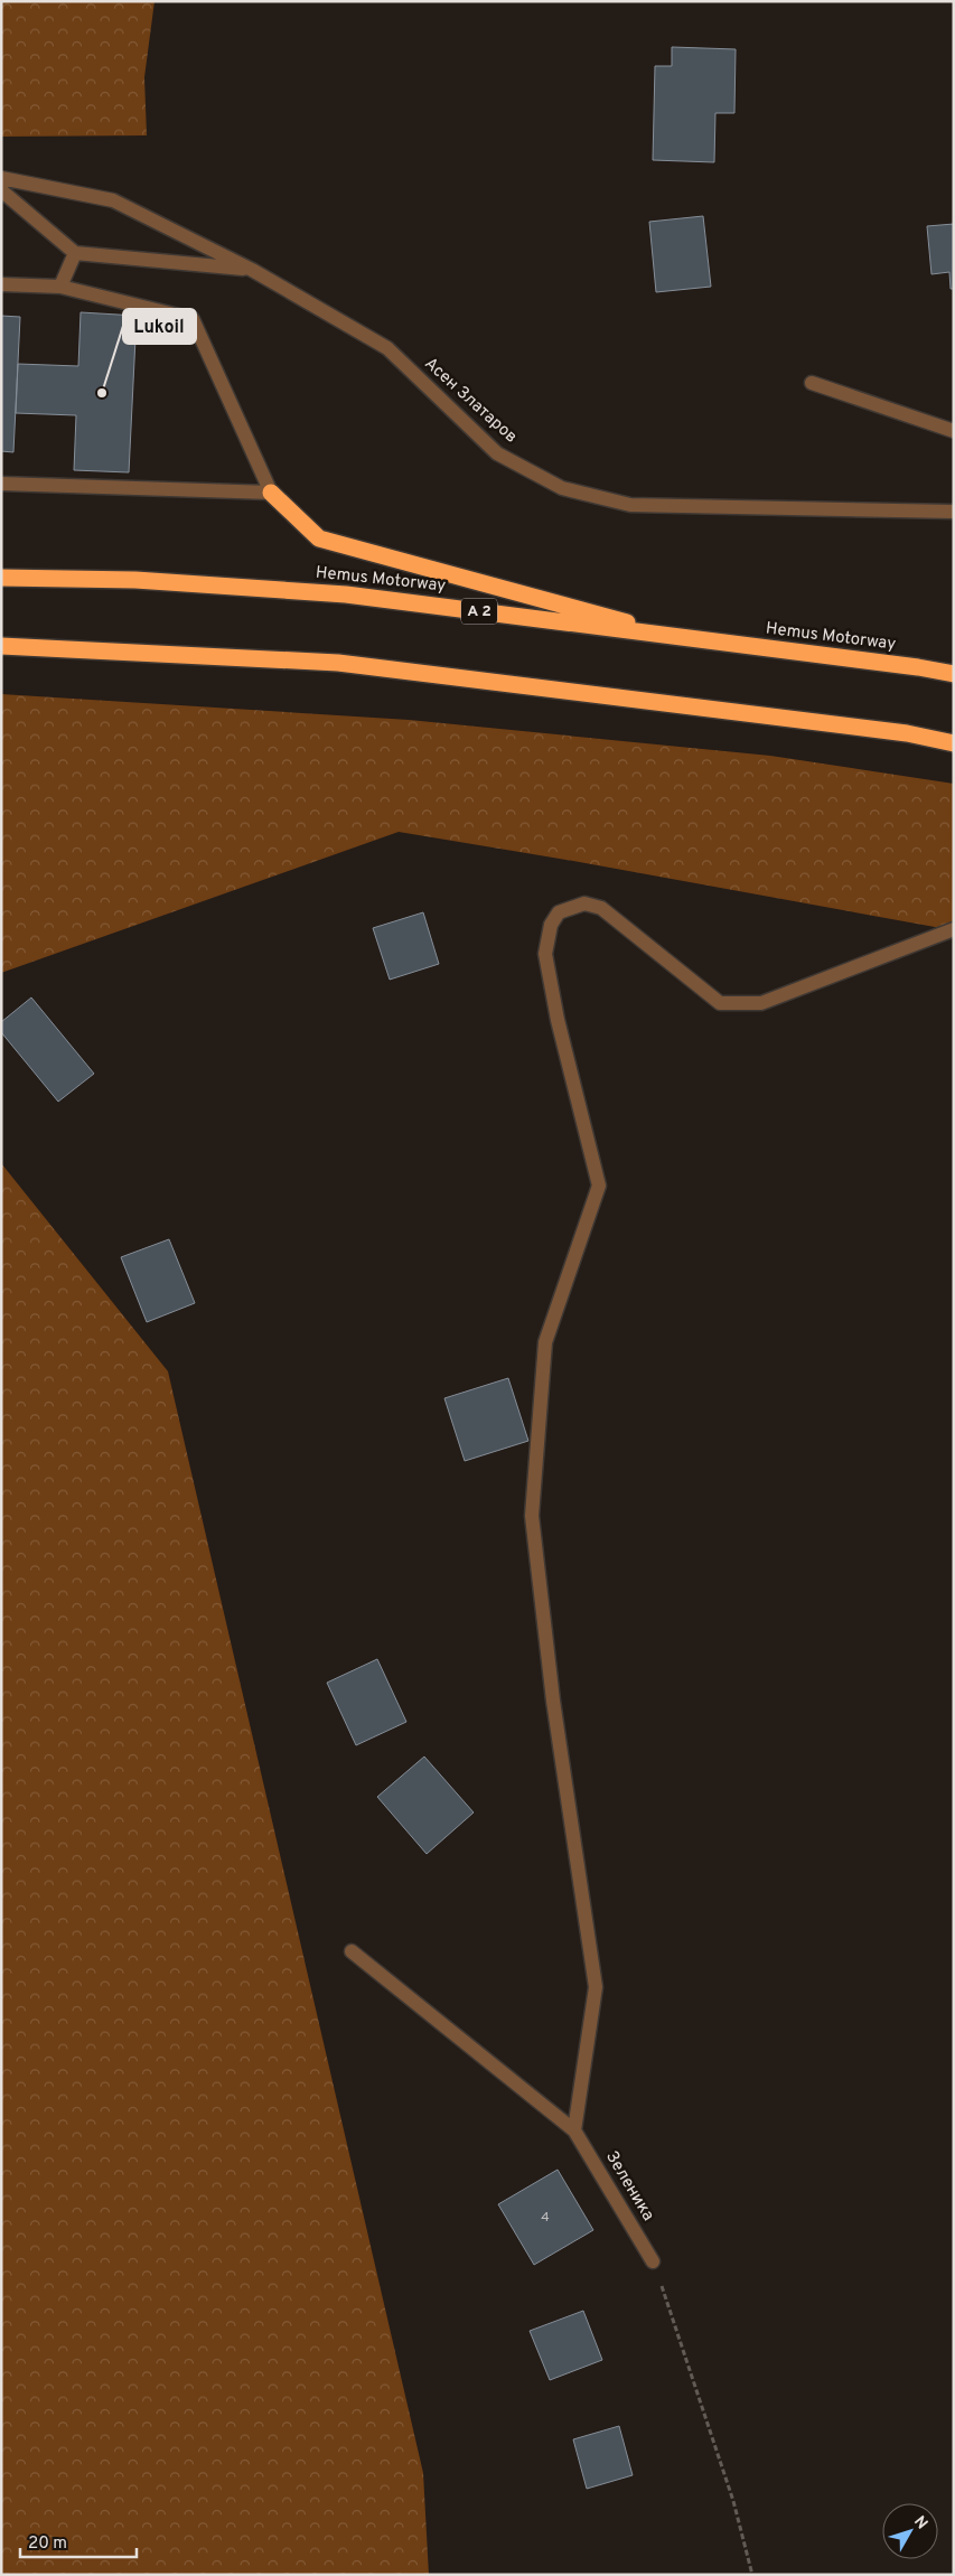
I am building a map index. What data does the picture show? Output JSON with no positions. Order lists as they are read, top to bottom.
{
  "streets": {
    "highway": ["Hemus Motorway", "A 2"],
    "street": ["Асен Златаров", "Зеленика"]
  },
  "places": ["Lukoil"],
  "house_numbers": ["4"],
  "scale_bar": "20 m",
  "north": "top right"
}
